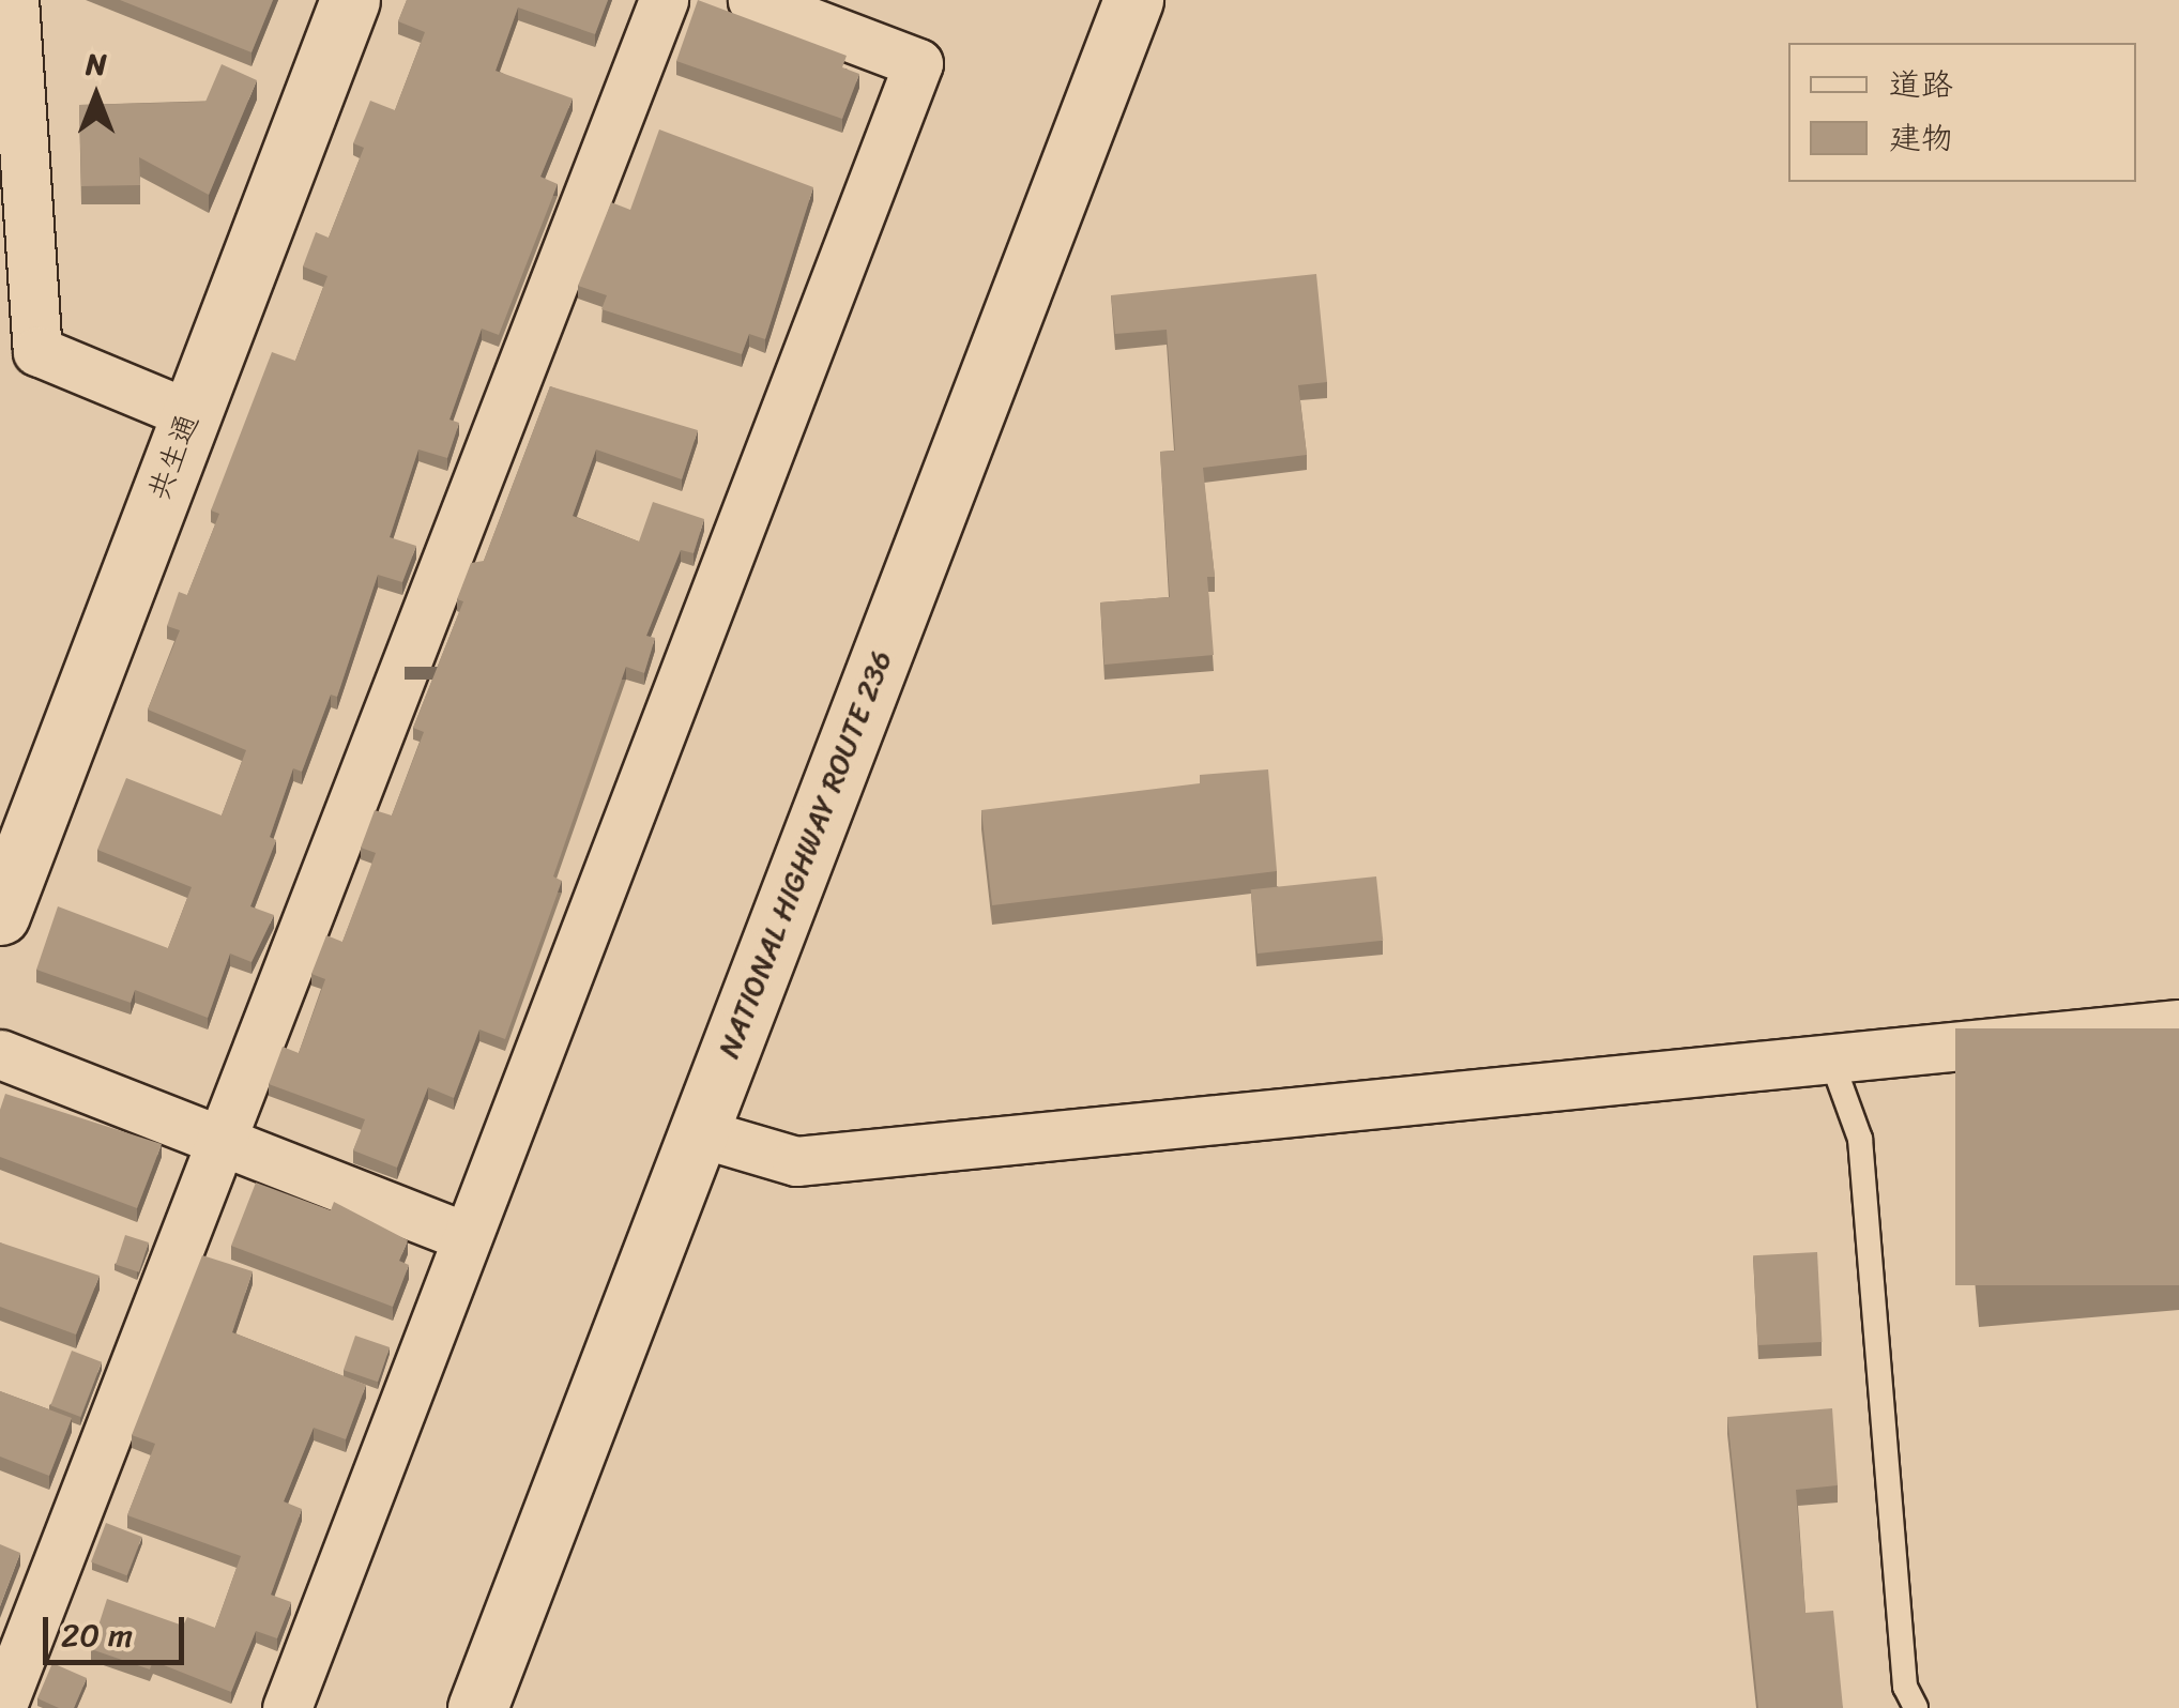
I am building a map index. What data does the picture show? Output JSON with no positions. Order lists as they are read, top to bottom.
{
  "streets": {
    "main road": ["共生通", "NATIONAL HIGHWAY ROUTE 236"]
  },
  "legend": ["道路", "建物"],
  "scale_bar": "20 m",
  "north": "top"
}
